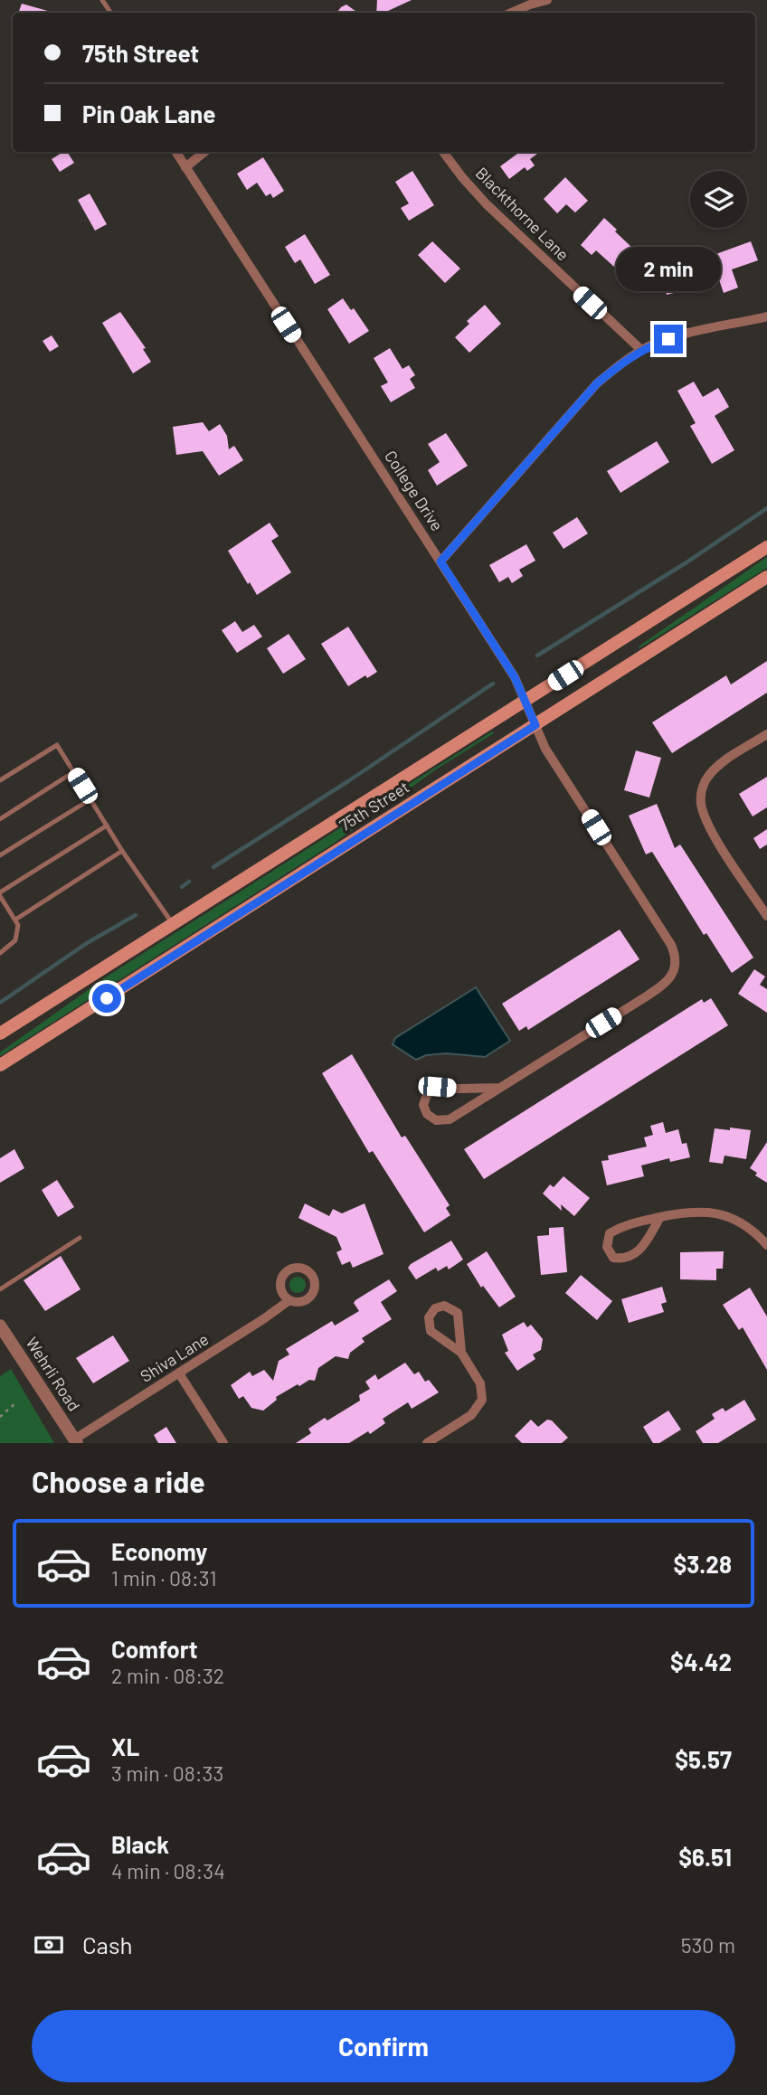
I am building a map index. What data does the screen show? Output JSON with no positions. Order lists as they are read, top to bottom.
{
  "streets": {
    "main road": ["75th Street"],
    "street": [
      "Blackthorne Lane",
      "College Drive",
      "Shiva Lane",
      "Wehrli Road"
    ]
  },
  "crossings": [
    ["College Drive", "75th Street"],
    ["Shiva Lane", "Wehrli Road"]
  ],
  "page": {
    "banner": ["75th Street", "Pin Oak Lane"],
    "bubble": "2 min",
    "heading": "Choose a ride",
    "list": [
      {
        "name": "Economy",
        "note": "1 min · 08:31",
        "value": "$3.28"
      },
      {
        "name": "Comfort",
        "note": "2 min · 08:32",
        "value": "$4.42"
      },
      {
        "name": "XL",
        "note": "3 min · 08:33",
        "value": "$5.57"
      },
      {
        "name": "Black",
        "note": "4 min · 08:34",
        "value": "$6.51"
      }
    ],
    "pay": ["Cash", "530 m"],
    "buttons": "Confirm"
  }
}
